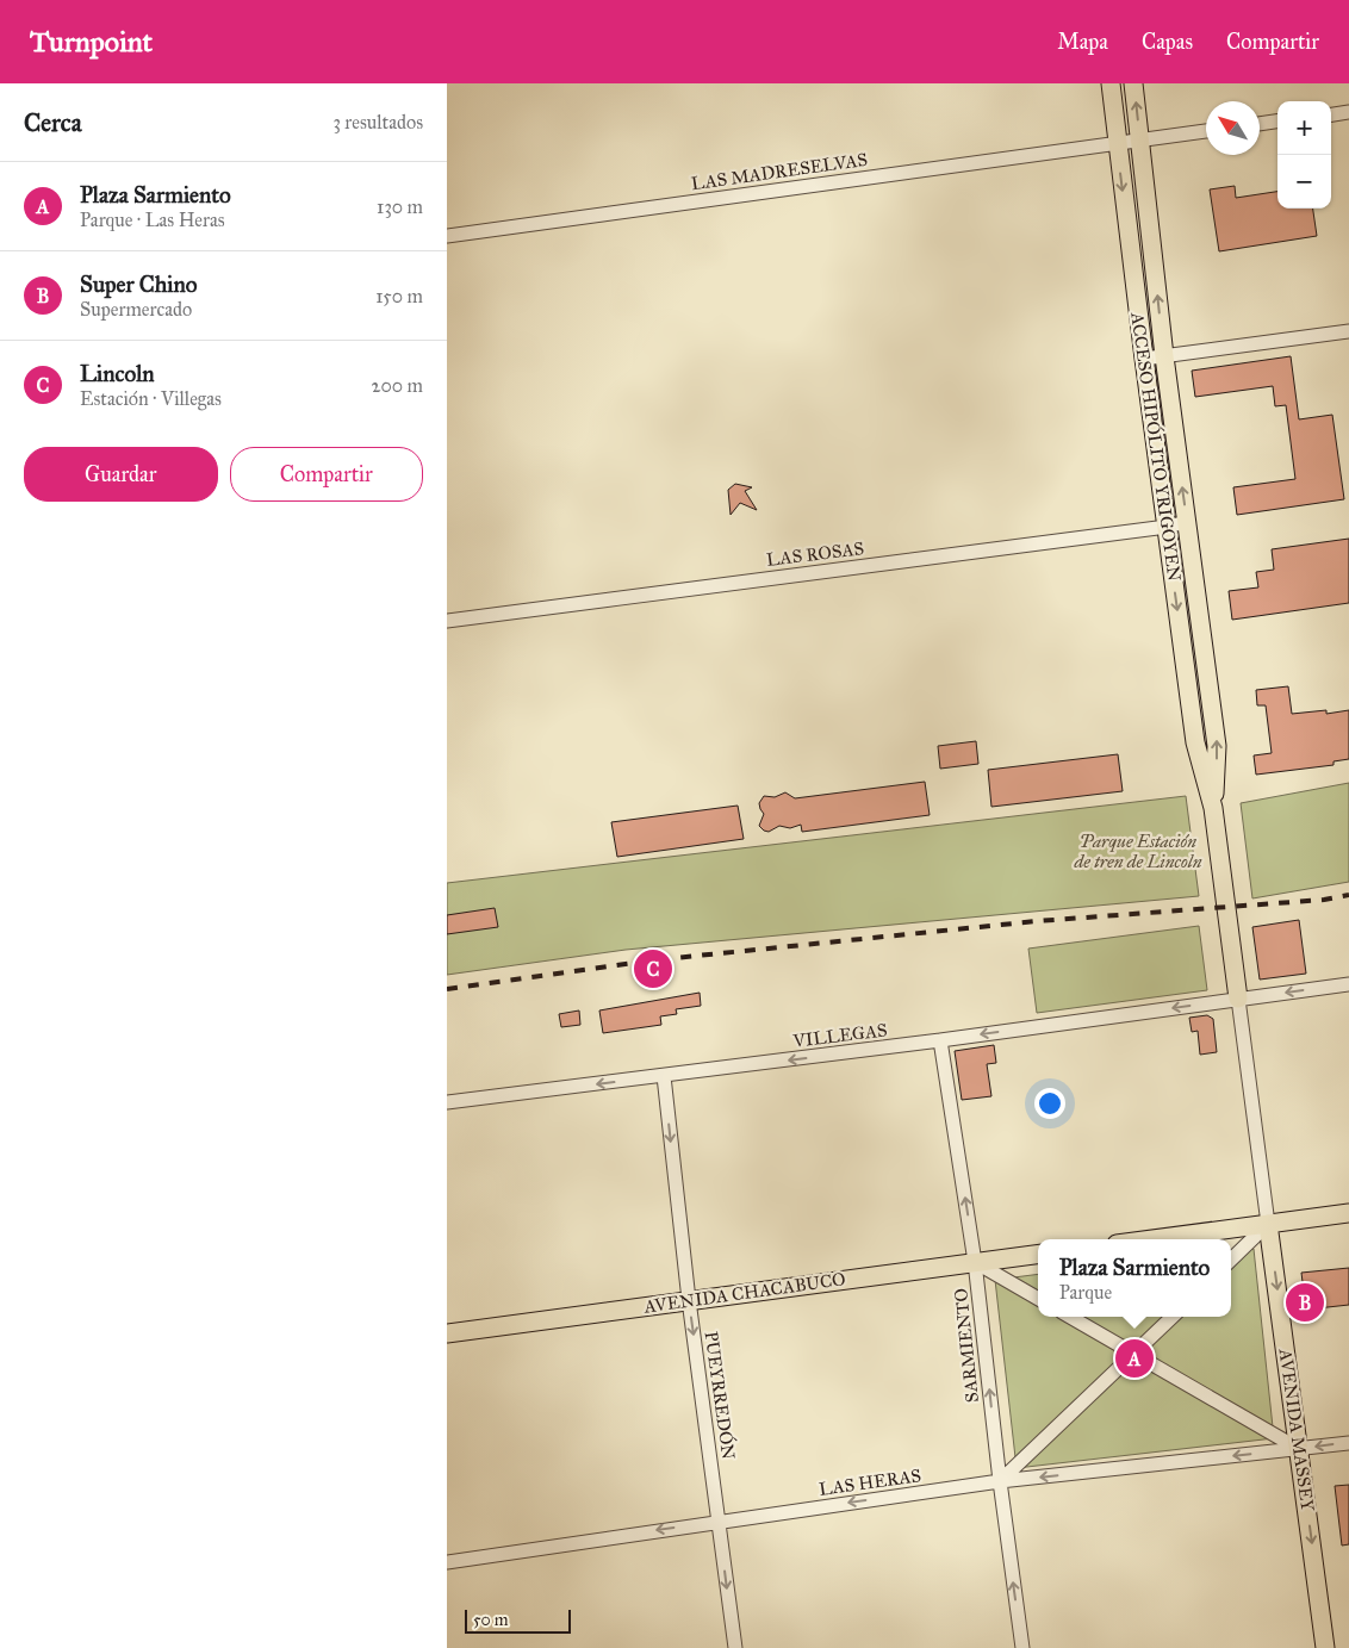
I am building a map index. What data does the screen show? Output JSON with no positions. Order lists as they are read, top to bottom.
{
  "streets": {
    "main road": ["ACCESO HIPÓLITO YRIGOYEN", "AVENIDA CHACABUCO", "AVENIDA MASSEY"],
    "street": [
      "LAS MADRESELVAS",
      "LAS ROSAS",
      "VILLEGAS",
      "SARMIENTO",
      "PUEYRREDÓN",
      "LAS HERAS"
    ]
  },
  "crossings": [
    ["LAS MADRESELVAS", "ACCESO HIPÓLITO YRIGOYEN"],
    ["ACCESO HIPÓLITO YRIGOYEN", "LAS ROSAS"],
    ["ACCESO HIPÓLITO YRIGOYEN", "VILLEGAS"],
    ["ACCESO HIPÓLITO YRIGOYEN", "AVENIDA MASSEY"],
    ["VILLEGAS", "SARMIENTO"],
    ["VILLEGAS", "PUEYRREDÓN"],
    ["VILLEGAS", "AVENIDA MASSEY"],
    ["AVENIDA CHACABUCO", "SARMIENTO"],
    ["AVENIDA CHACABUCO", "PUEYRREDÓN"],
    ["SARMIENTO", "LAS HERAS"],
    ["PUEYRREDÓN", "LAS HERAS"],
    ["AVENIDA MASSEY", "LAS HERAS"]
  ],
  "one_way": [
    "VILLEGAS",
    "SARMIENTO",
    "PUEYRREDÓN",
    "AVENIDA MASSEY",
    "LAS HERAS"
  ],
  "parks": ["Parque Estación de tren de Lincoln"],
  "scale_bar": "50 m",
  "north": "top left",
  "page": {
    "header": "Turnpoint",
    "nav": ["Mapa", "Capas", "Compartir"],
    "heading": ["Cerca", "3 resultados"],
    "map_buttons": ["+", "−"],
    "list": [
      {
        "mark": "A",
        "name": "Plaza Sarmiento",
        "note": "Parque · Las Heras",
        "value": "130 m"
      },
      {
        "mark": "B",
        "name": "Super Chino",
        "note": "Supermercado",
        "value": "150 m"
      },
      {
        "mark": "C",
        "name": "Lincoln",
        "note": "Estación · Villegas",
        "value": "200 m"
      }
    ],
    "buttons": ["Guardar", "Compartir"],
    "pins": ["C", "B", "A"],
    "popup": ["Plaza Sarmiento", "Parque"],
    "scale": "50 m"
  }
}
